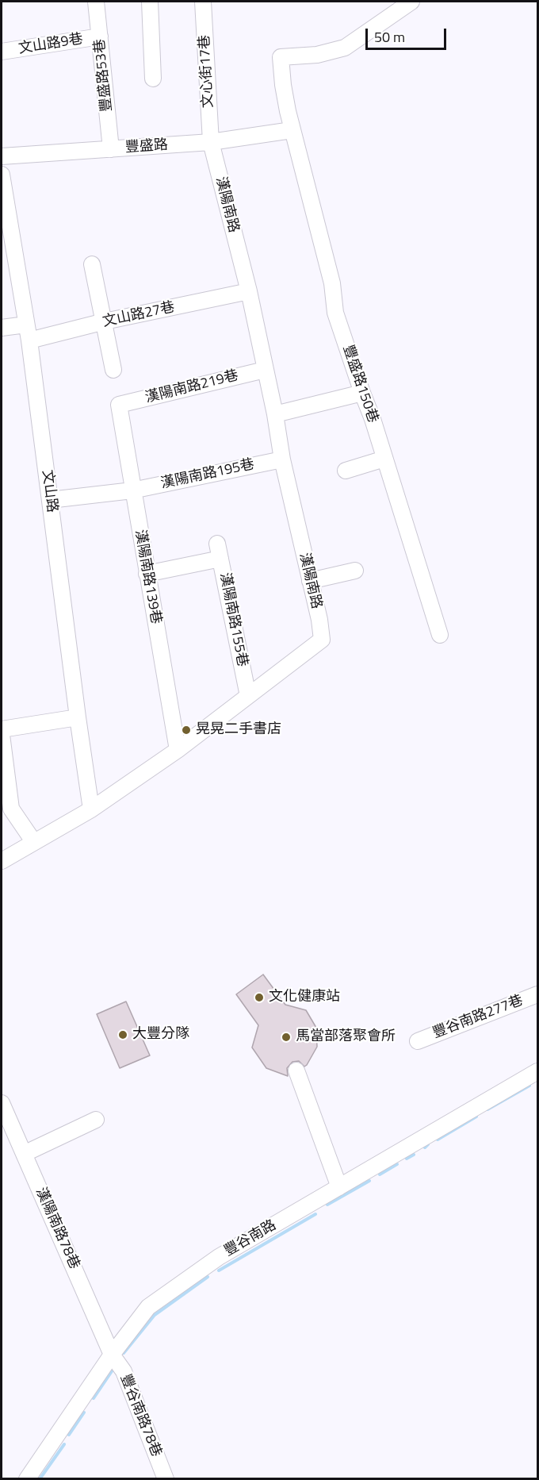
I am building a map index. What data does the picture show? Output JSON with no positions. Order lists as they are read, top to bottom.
{
  "streets": {
    "street": [
      "文山路9巷",
      "文心街17巷",
      "豐盛路53巷",
      "豐盛路",
      "漢陽南路",
      "文山路27巷",
      "豐盛路150巷",
      "漢陽南路219巷",
      "漢陽南路195巷",
      "文山路",
      "漢陽南路139巷",
      "漢陽南路155巷",
      "豐谷南路277巷",
      "漢陽南路78巷",
      "豐谷南路",
      "豐谷南路78巷"
    ]
  },
  "crossings": [
    ["文山路9巷", "豐盛路53巷"],
    ["文心街17巷", "豐盛路"],
    ["文心街17巷", "漢陽南路"],
    ["豐盛路53巷", "豐盛路"],
    ["豐盛路", "漢陽南路"],
    ["豐盛路", "豐盛路150巷"],
    ["漢陽南路", "文山路27巷"],
    ["漢陽南路", "漢陽南路219巷"],
    ["漢陽南路", "漢陽南路195巷"],
    ["漢陽南路", "文山路"],
    ["漢陽南路", "漢陽南路139巷"],
    ["漢陽南路", "漢陽南路155巷"],
    ["文山路27巷", "文山路"],
    ["漢陽南路219巷", "漢陽南路139巷"],
    ["漢陽南路195巷", "文山路"],
    ["漢陽南路195巷", "漢陽南路139巷"],
    ["漢陽南路139巷", "漢陽南路155巷"],
    ["漢陽南路78巷", "豐谷南路"],
    ["漢陽南路78巷", "豐谷南路78巷"],
    ["豐谷南路", "豐谷南路78巷"]
  ],
  "places": [
    "晃晃二手書店",
    "文化健康站",
    "大豐分隊",
    "馬當部落聚會所"
  ],
  "scale_bar": "50 m"
}
